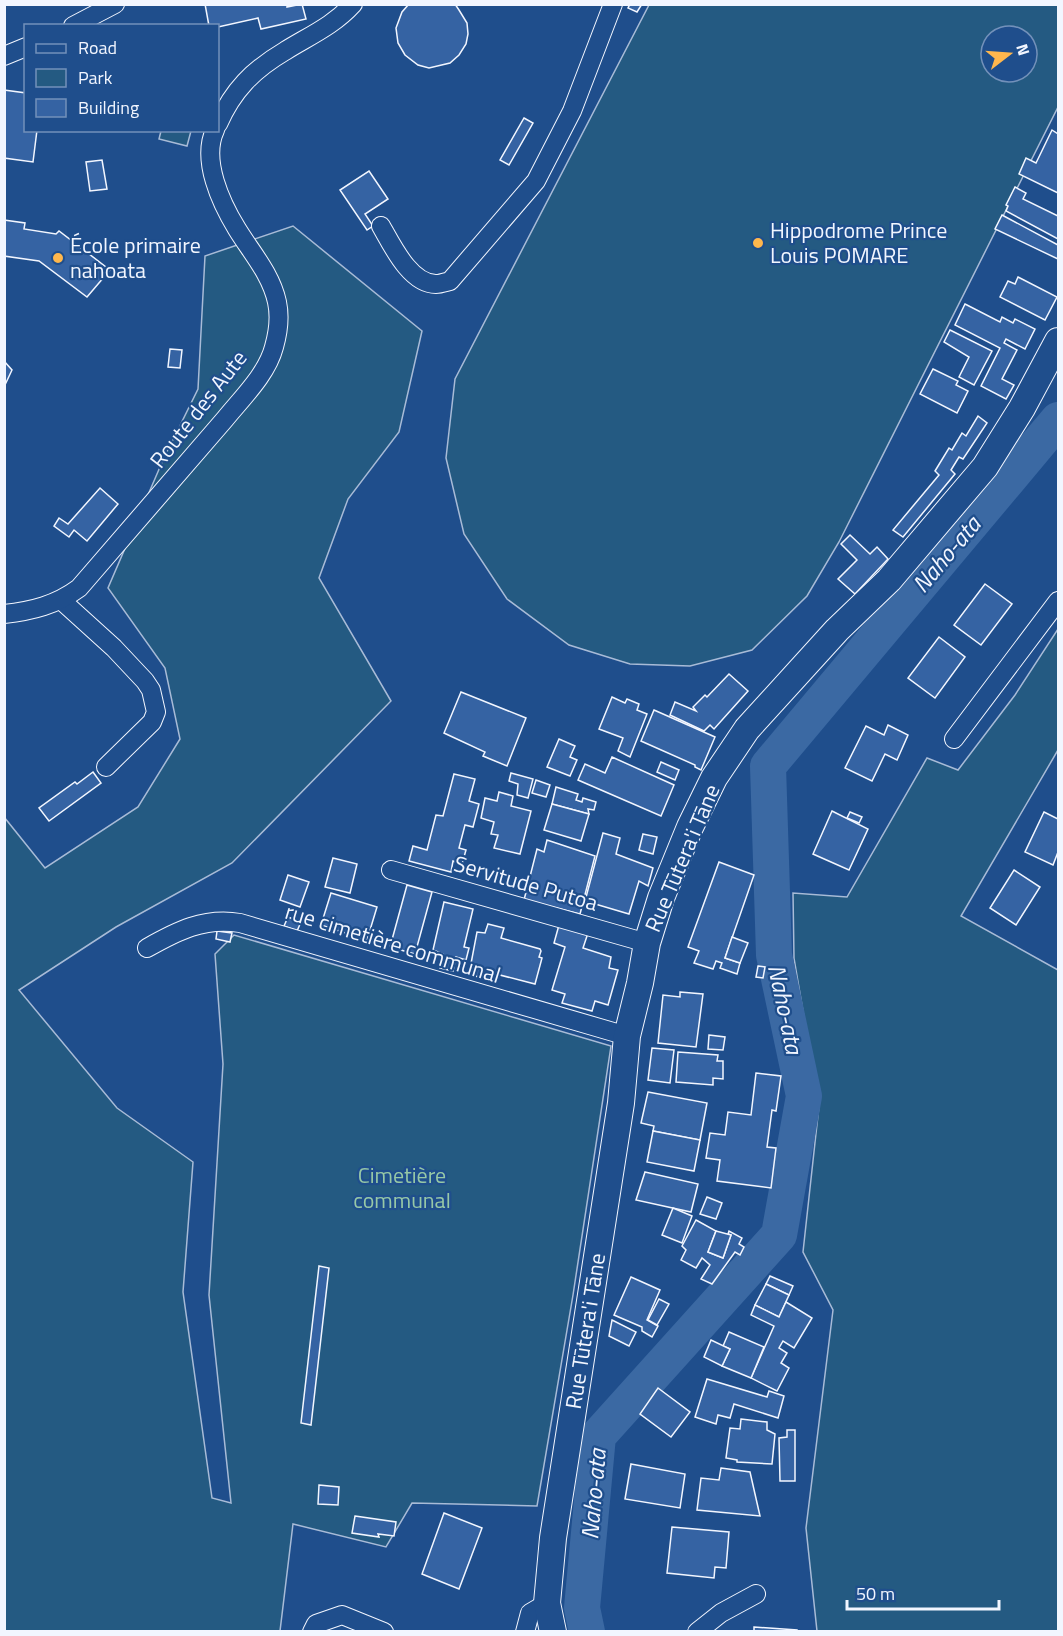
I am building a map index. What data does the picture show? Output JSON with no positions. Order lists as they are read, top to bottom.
{
  "streets": {
    "street": [
      "Route des Aute",
      "Rue Tūtera'i Tāne",
      "Servitude Putoa",
      "rue cimetière communal"
    ]
  },
  "crossings": [
    ["Rue Tūtera'i Tāne", "Servitude Putoa"],
    ["Rue Tūtera'i Tāne", "rue cimetière communal"]
  ],
  "water": ["Naho-ata"],
  "parks": ["Cimetière communal"],
  "places": ["Hippodrome Prince Louis POMARE", "École primaire nahoata"],
  "legend": ["Road", "Park", "Building"],
  "scale_bar": "50 m",
  "north": "right"
}
